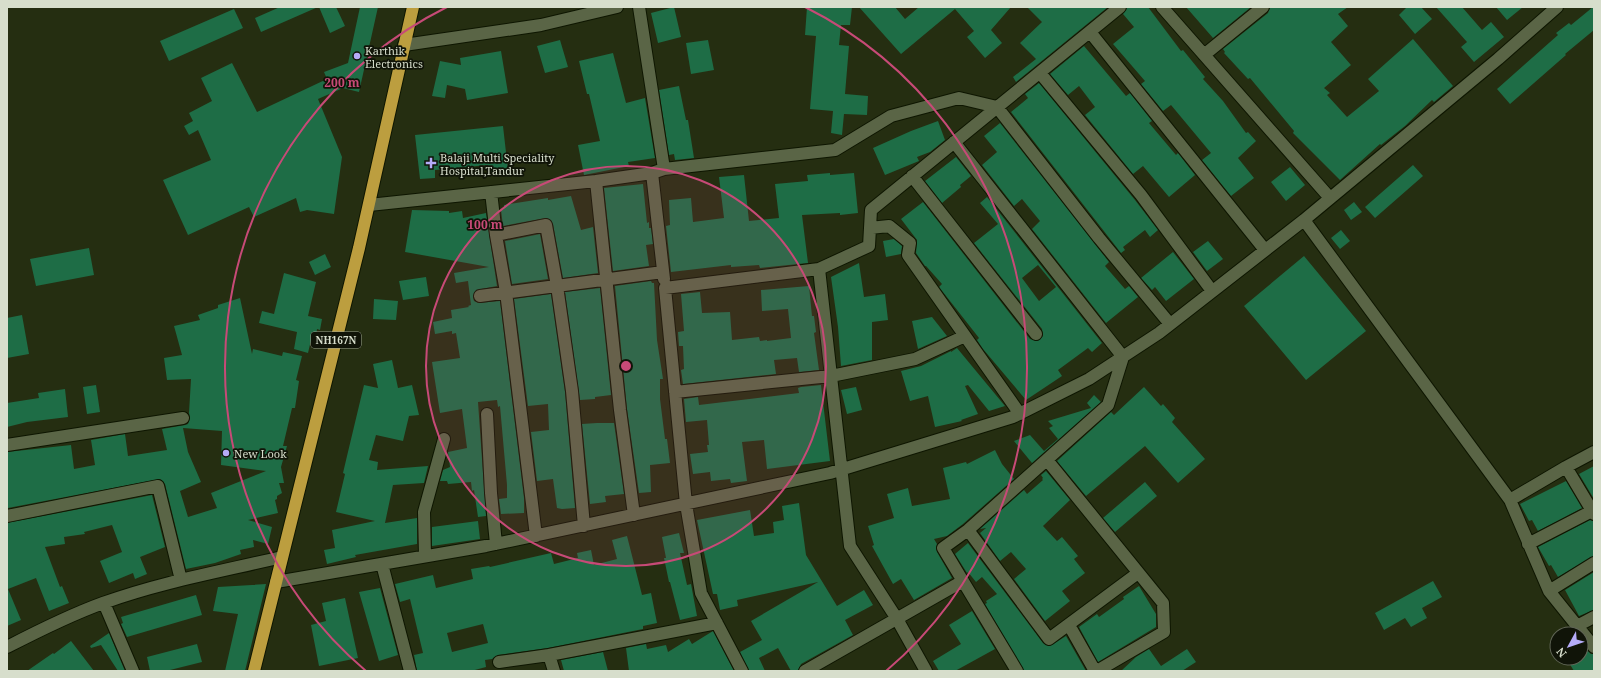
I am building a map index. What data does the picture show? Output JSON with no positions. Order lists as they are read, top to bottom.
{
  "streets": {
    "highway": ["NH167N"]
  },
  "places": {
    "other": ["Karthik Electronics", "New Look"],
    "health": ["Balaji Multi Speciality Hospital,Tandur"]
  },
  "north": "bottom left",
  "rings": ["200 m", "100 m"]
}
